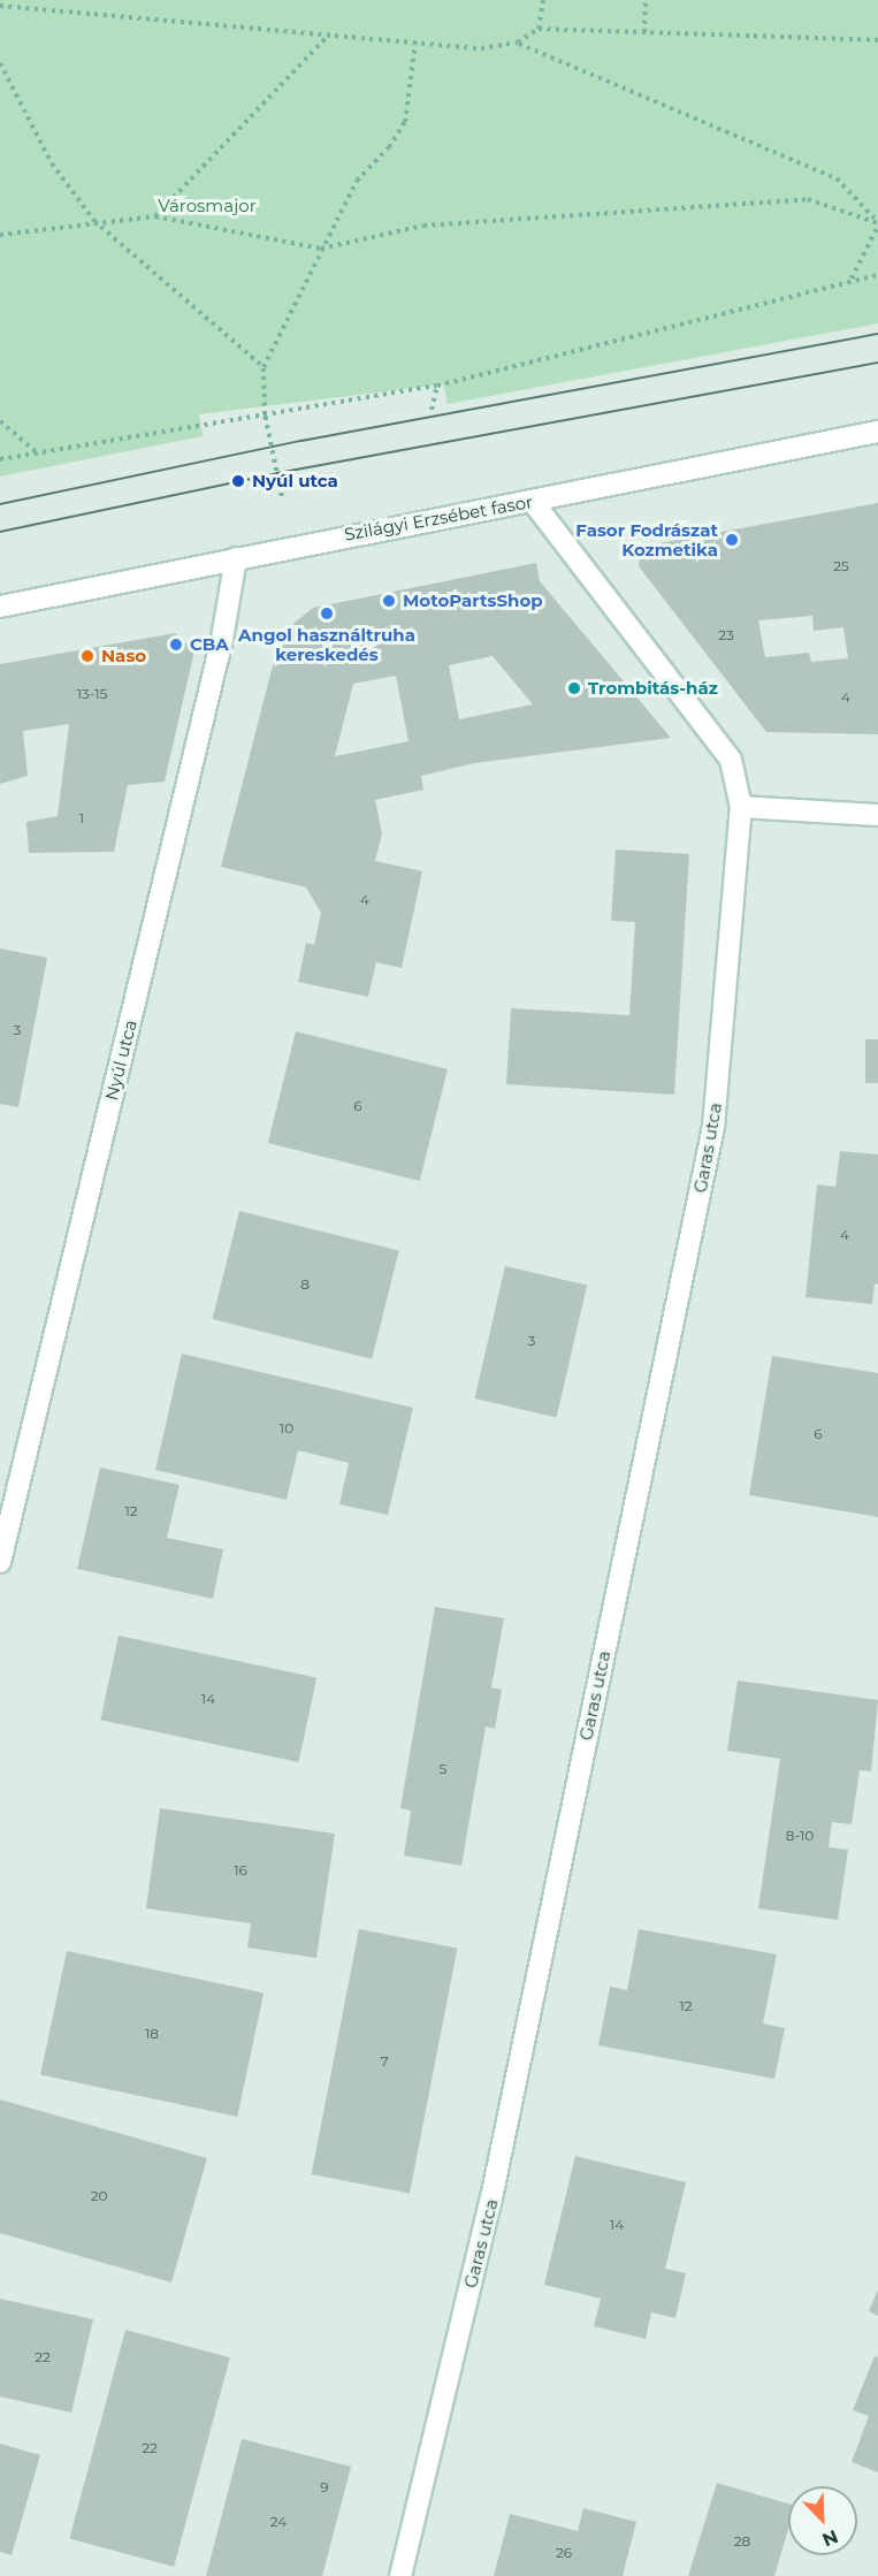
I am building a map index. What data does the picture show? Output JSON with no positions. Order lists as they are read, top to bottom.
{
  "streets": {
    "street": ["Szilágyi Erzsébet fasor", "Nyúl utca", "Garas utca"]
  },
  "crossings": [
    ["Szilágyi Erzsébet fasor", "Nyúl utca"],
    ["Szilágyi Erzsébet fasor", "Garas utca"]
  ],
  "parks": ["Városmajor"],
  "places": [
    "Nyúl utca",
    "Fasor Fodrászat Kozmetika",
    "MotoPartsShop",
    "Angol használtruha kereskedés",
    "CBA",
    "Naso",
    "Trombitás-ház"
  ],
  "house_numbers": [
    "25",
    "23",
    "13-15",
    "4",
    "1",
    "4",
    "3",
    "6",
    "4",
    "8",
    "3",
    "10",
    "6",
    "12",
    "14",
    "5",
    "8-10",
    "16",
    "12",
    "18",
    "7",
    "20",
    "14",
    "22",
    "22",
    "9",
    "24",
    "28",
    "26"
  ],
  "north": "bottom right"
}
